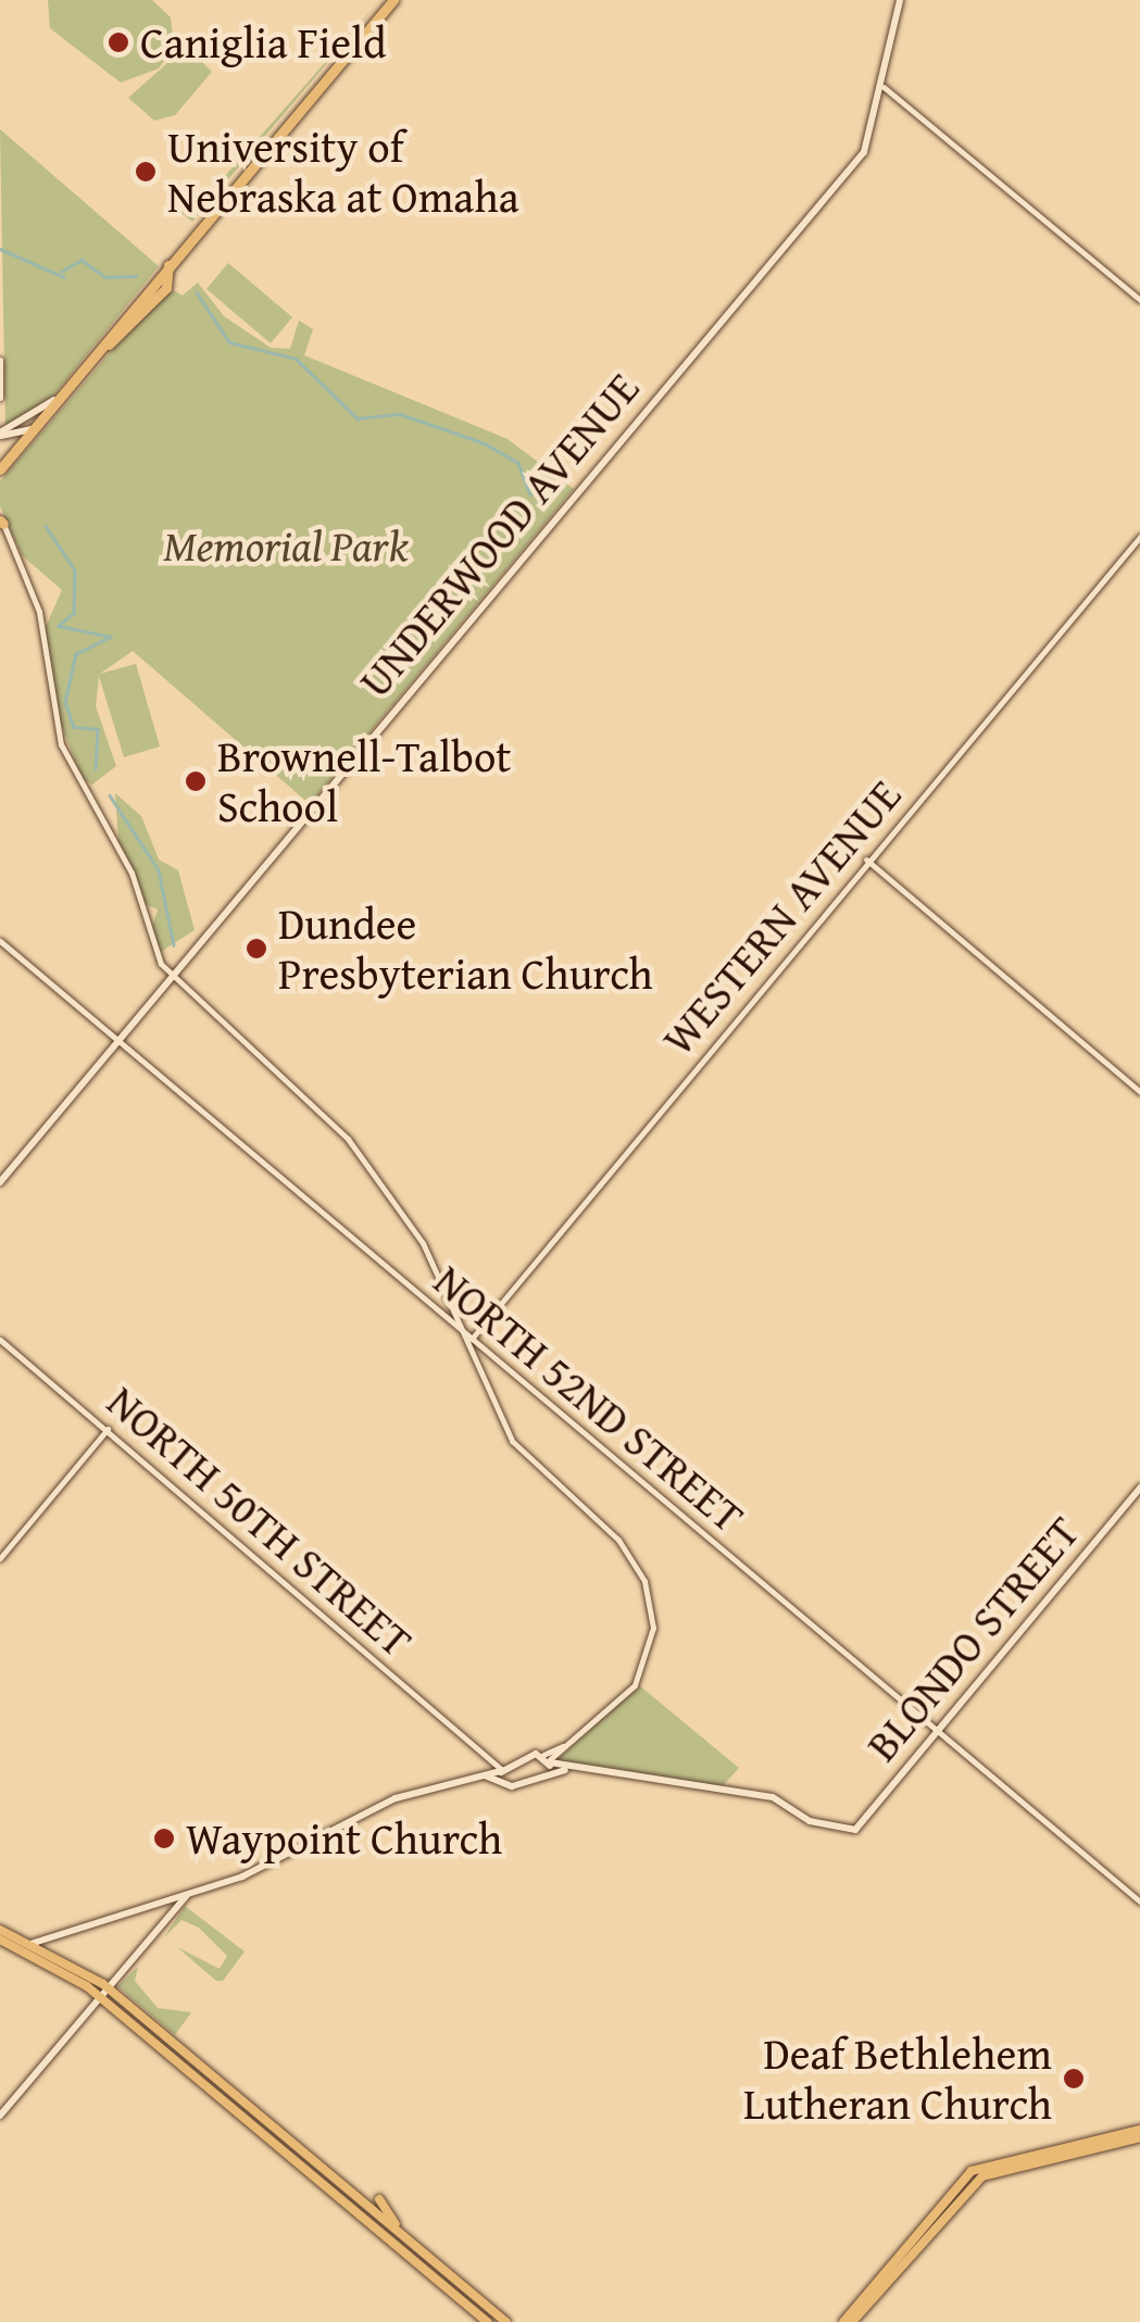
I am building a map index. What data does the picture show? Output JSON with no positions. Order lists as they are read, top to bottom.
{
  "streets": {
    "main road": ["UNDERWOOD AVENUE", "BLONDO STREET"],
    "street": ["WESTERN AVENUE", "NORTH 52ND STREET", "NORTH 50TH STREET"]
  },
  "crossings": [
    ["UNDERWOOD AVENUE", "NORTH 52ND STREET"],
    ["WESTERN AVENUE", "NORTH 52ND STREET"],
    ["NORTH 52ND STREET", "BLONDO STREET"]
  ],
  "parks": ["Memorial Park"],
  "places": [
    "Caniglia Field",
    "University of Nebraska at Omaha",
    "Brownell-Talbot School",
    "Dundee Presbyterian Church",
    "Waypoint Church",
    "Deaf Bethlehem Lutheran Church"
  ]
}
